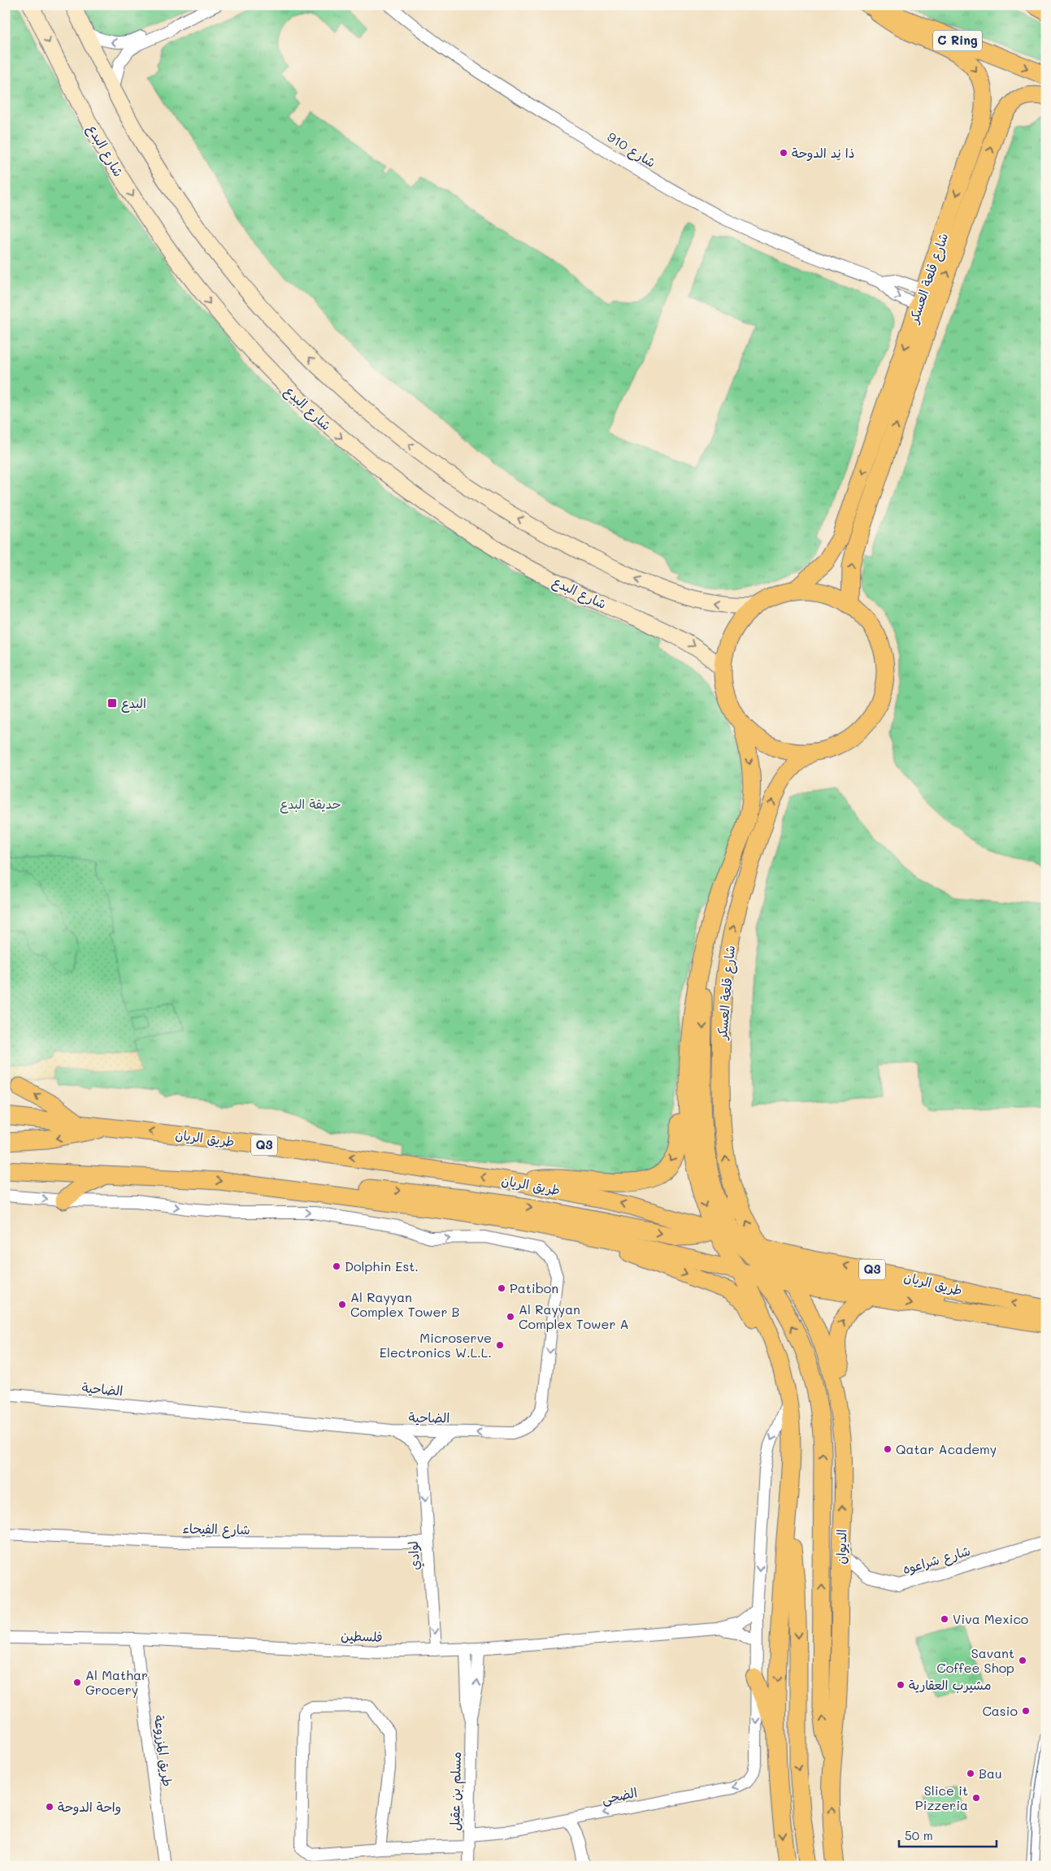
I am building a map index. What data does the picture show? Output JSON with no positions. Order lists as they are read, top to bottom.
{
  "streets": {
    "highway": ["C Ring"],
    "main road": [
      "شارع البدع",
      "شارع قلعة العسكر",
      "طريق الريان",
      "Q3",
      "الديوان"
    ],
    "street": [
      "شارع 910",
      "الضاحية",
      "شارع الفيحاء",
      "لوادي",
      "شارع شراعوه",
      "فلسطين",
      "طريق المزروعة",
      "مسلم بن عقيل",
      "الضحى"
    ]
  },
  "crossings": [
    ["C Ring", "شارع قلعة العسكر"],
    ["شارع 910", "شارع قلعة العسكر"],
    ["شارع قلعة العسكر", "طريق الريان"],
    ["طريق الريان", "الديوان"],
    ["شارع الفيحاء", "لوادي"],
    ["الديوان", "شارع شراعوه"],
    ["لوادي", "فلسطين"],
    ["فلسطين", "طريق المزروعة"],
    ["فلسطين", "مسلم بن عقيل"],
    ["مسلم بن عقيل", "الضحى"]
  ],
  "one_way": ["لوادي"],
  "parks": ["حديقة البدع"],
  "places": {
    "other": [
      "ذا نِد الدوحة",
      "Dolphin Est.",
      "Patibon",
      "Al Rayyan Complex Tower B",
      "Al Rayyan Complex Tower A",
      "Microserve Electronics W.L.L.",
      "Qatar Academy",
      "Viva Mexico",
      "Savant Coffee Shop",
      "Al Mathar Grocery",
      "مشيرب العقارية",
      "Casio",
      "Bau",
      "Slice it Pizzeria",
      "واحة الدوحة"
    ],
    "transit": ["البدع"]
  },
  "scale_bar": "50 m"
}
